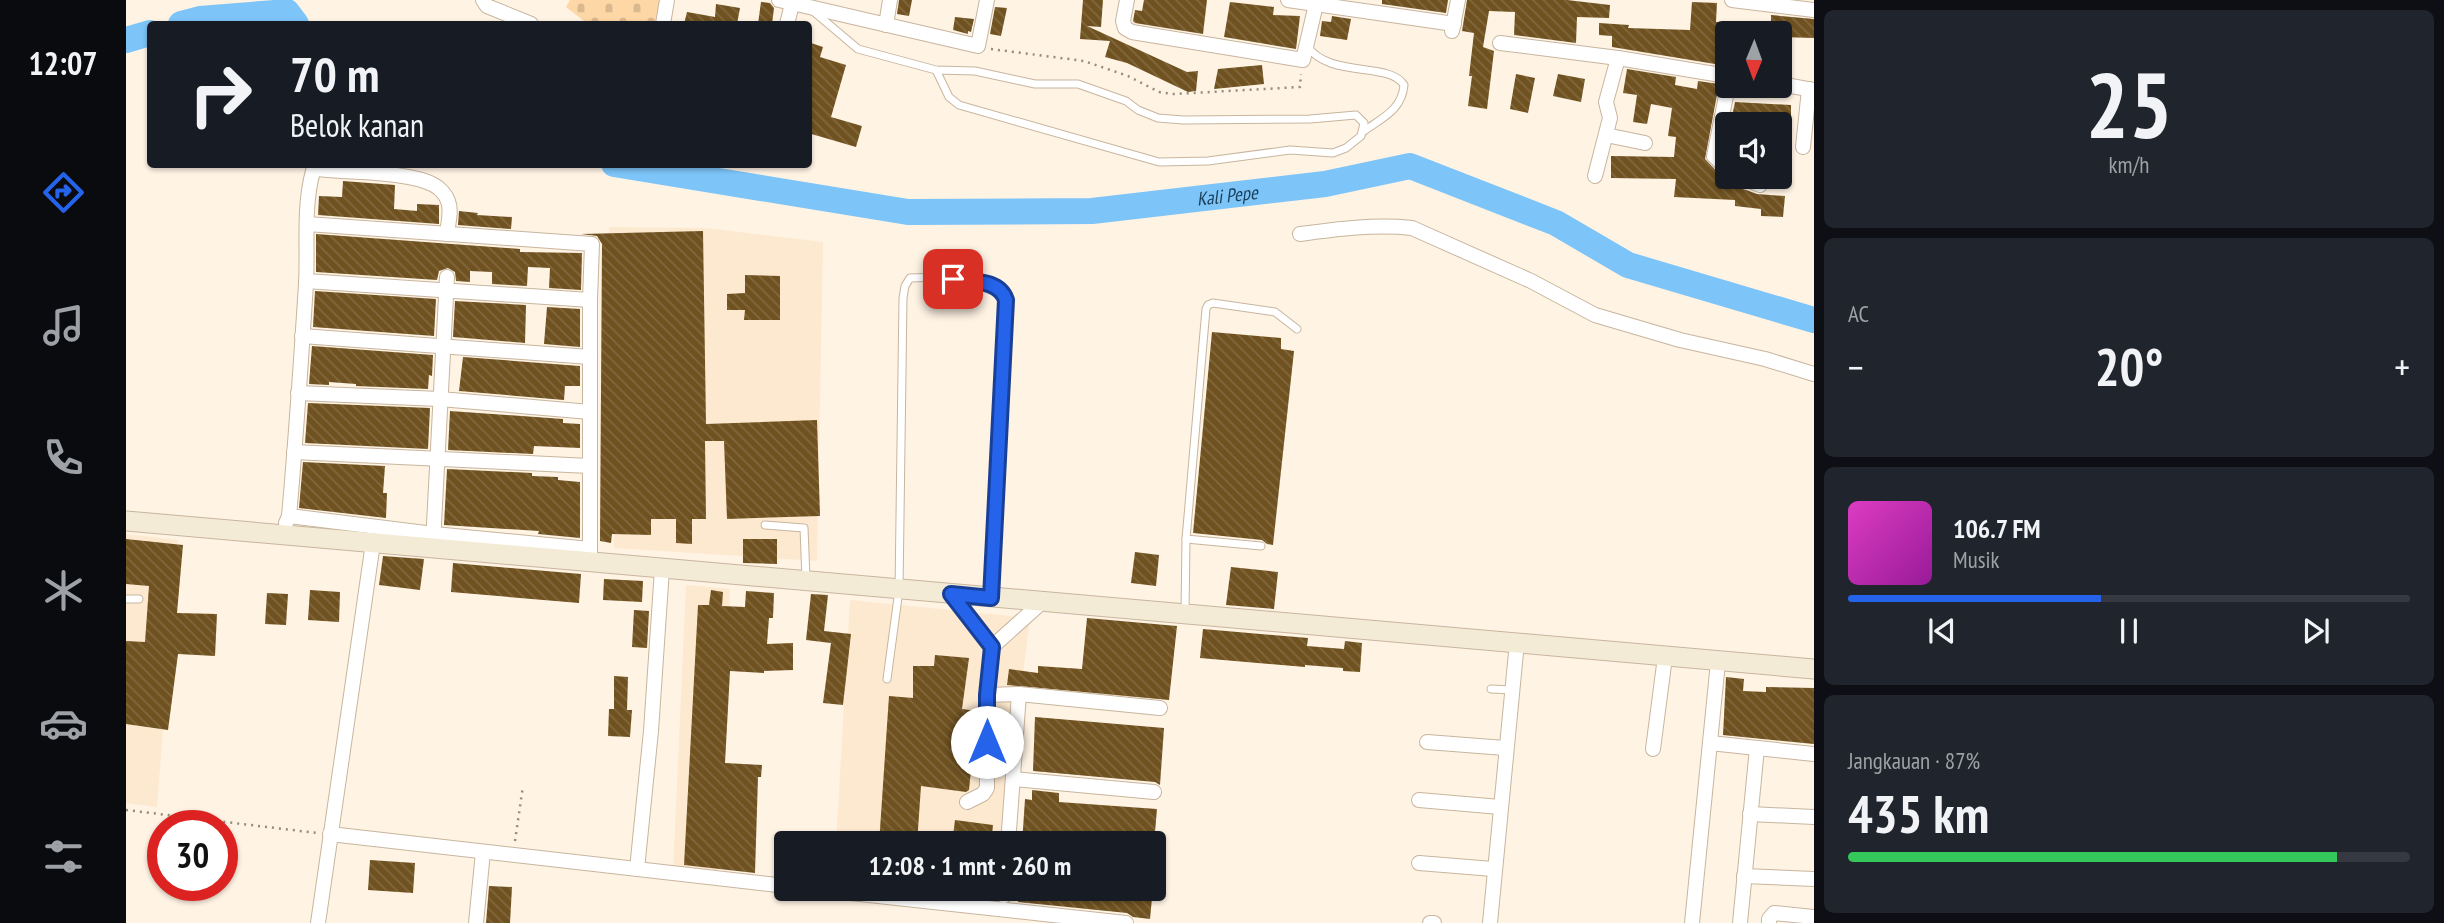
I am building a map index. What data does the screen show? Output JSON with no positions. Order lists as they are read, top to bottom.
{
  "water": ["Kali Pepe"],
  "north": "bottom",
  "page": {
    "tabs": "12:07",
    "tile": [
      ["25", "km/h"],
      "AC",
      ["Jangkauan · 87%", "435 km"]
    ],
    "turn": ["70 m", "Belok kanan"],
    "heat": ["−", "20°", "+"],
    "song": ["106.7 FM", "Musik"],
    "limit": "30",
    "trip": "12:08 · 1 mnt · 260 m"
  }
}
